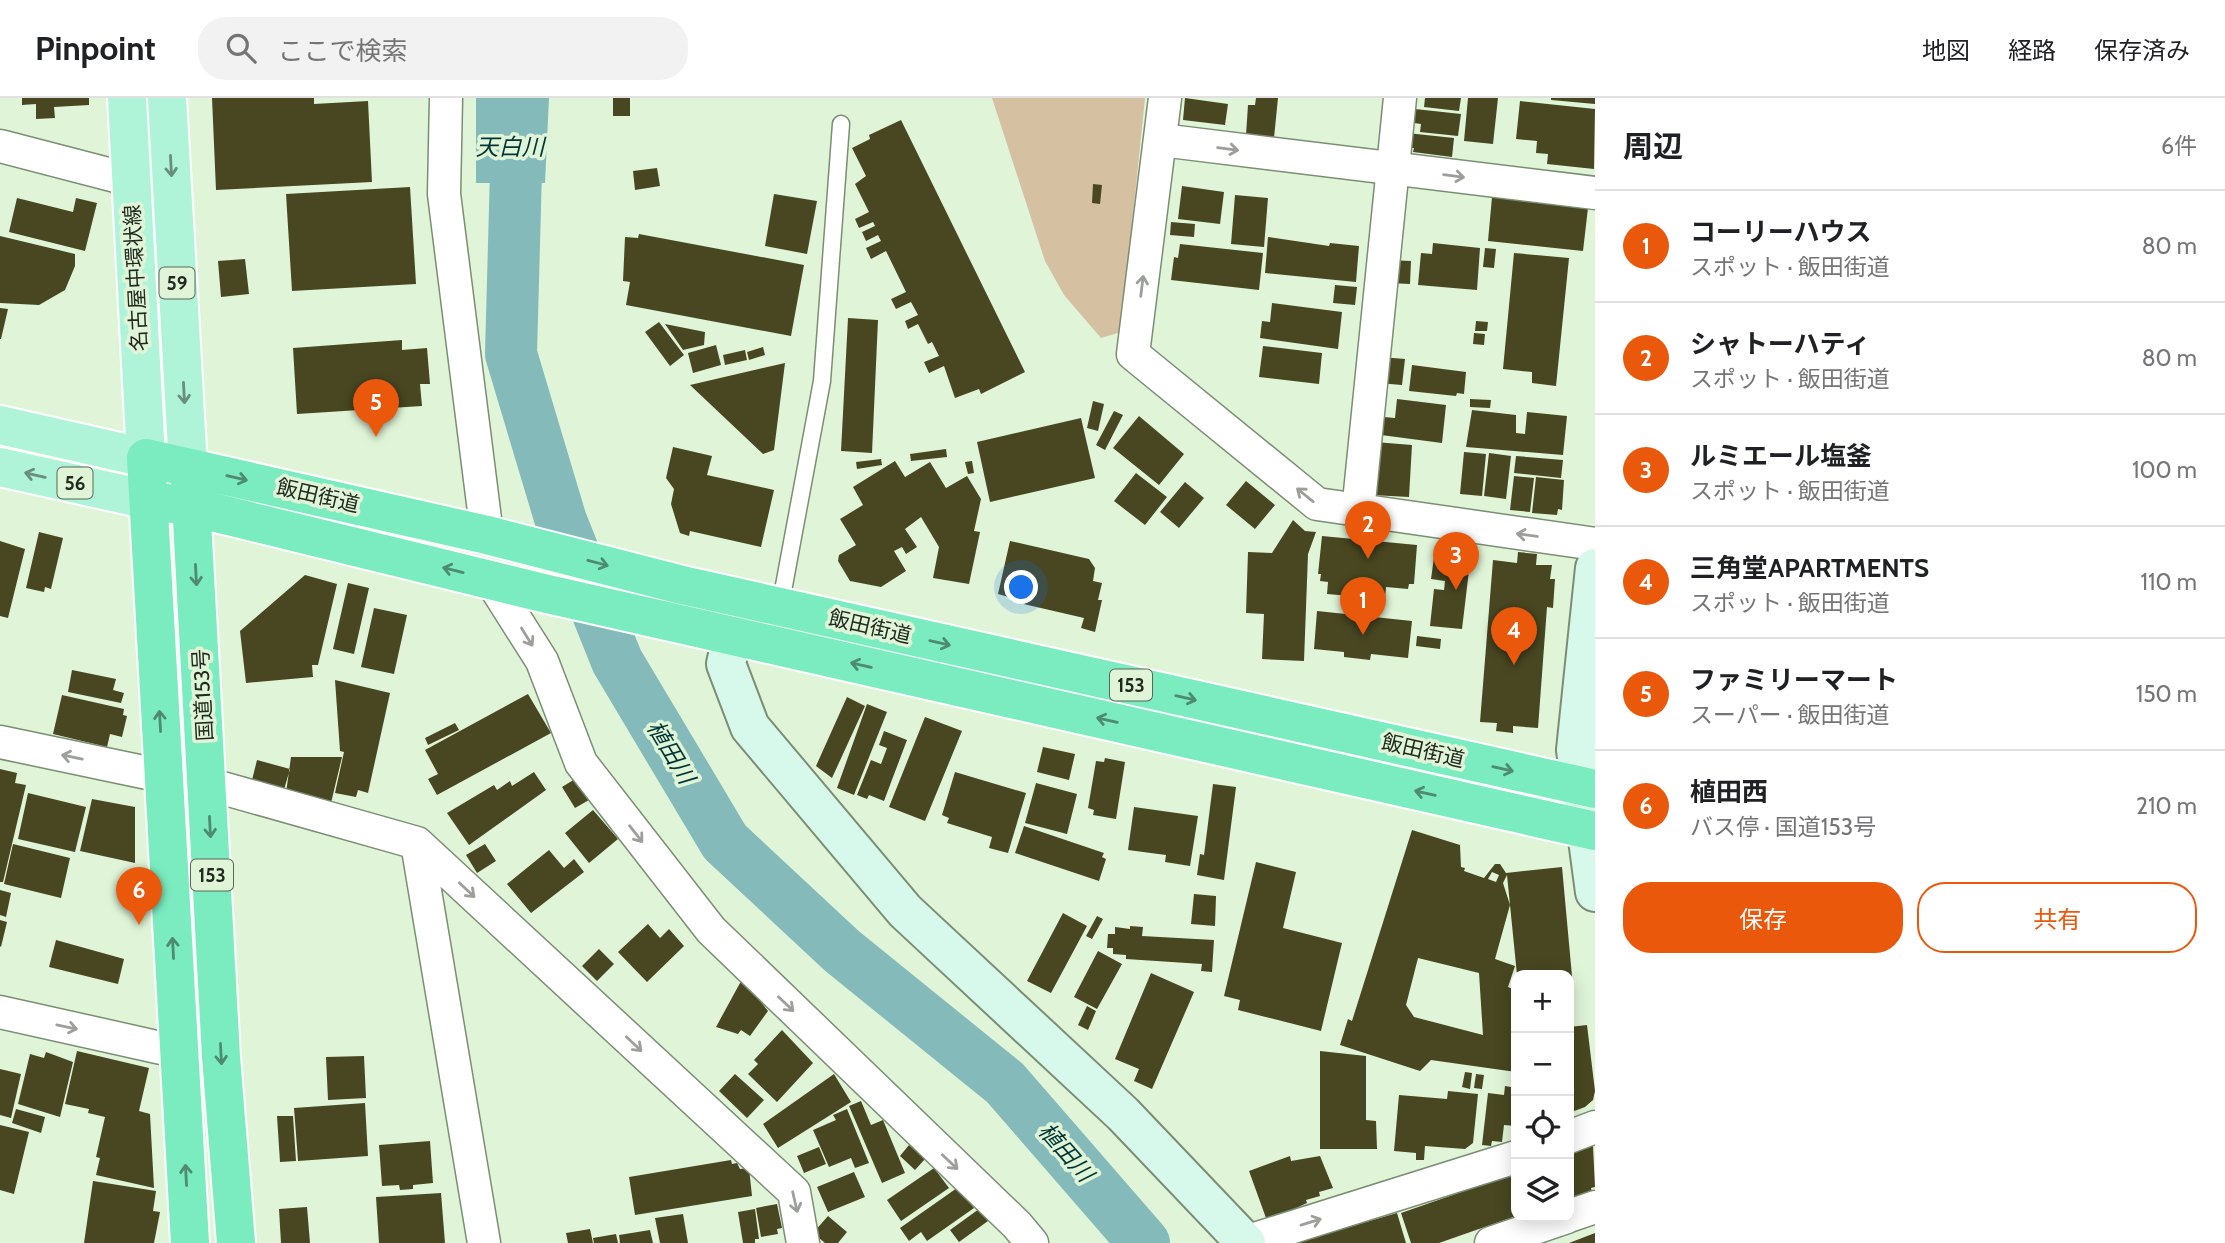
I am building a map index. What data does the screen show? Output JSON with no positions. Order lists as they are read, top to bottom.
{
  "streets": {
    "highway": ["飯田街道", "153", "国道153号"],
    "main road": ["名古屋中環状線", "59", "56"]
  },
  "crossings": [
    ["名古屋中環状線", "56"],
    ["名古屋中環状線", "飯田街道"],
    ["名古屋中環状線", "153"],
    ["56", "飯田街道"],
    ["56", "153"],
    ["飯田街道", "153"],
    ["153", "国道153号"]
  ],
  "water": ["天白川", "植田川"],
  "page": {
    "header": "Pinpoint",
    "search": "ここで検索",
    "nav": ["地図", "経路", "保存済み"],
    "heading": ["周辺", "6件"],
    "list": [
      {
        "mark": "1",
        "name": "コーリーハウス",
        "note": "スポット · 飯田街道",
        "value": "80 m"
      },
      {
        "mark": "2",
        "name": "シャトーハティ",
        "note": "スポット · 飯田街道",
        "value": "80 m"
      },
      {
        "mark": "3",
        "name": "ルミエール塩釜",
        "note": "スポット · 飯田街道",
        "value": "100 m"
      },
      {
        "mark": "4",
        "name": "三角堂APARTMENTS",
        "note": "スポット · 飯田街道",
        "value": "110 m"
      },
      {
        "mark": "5",
        "name": "ファミリーマート",
        "note": "スーパー · 飯田街道",
        "value": "150 m"
      },
      {
        "mark": "6",
        "name": "植田西",
        "note": "バス停 · 国道153号",
        "value": "210 m"
      }
    ],
    "pins": [
      "5",
      "2",
      "3",
      "1",
      "4",
      "6"
    ],
    "buttons": ["保存", "共有"],
    "map_buttons": ["+", "−"]
  }
}
